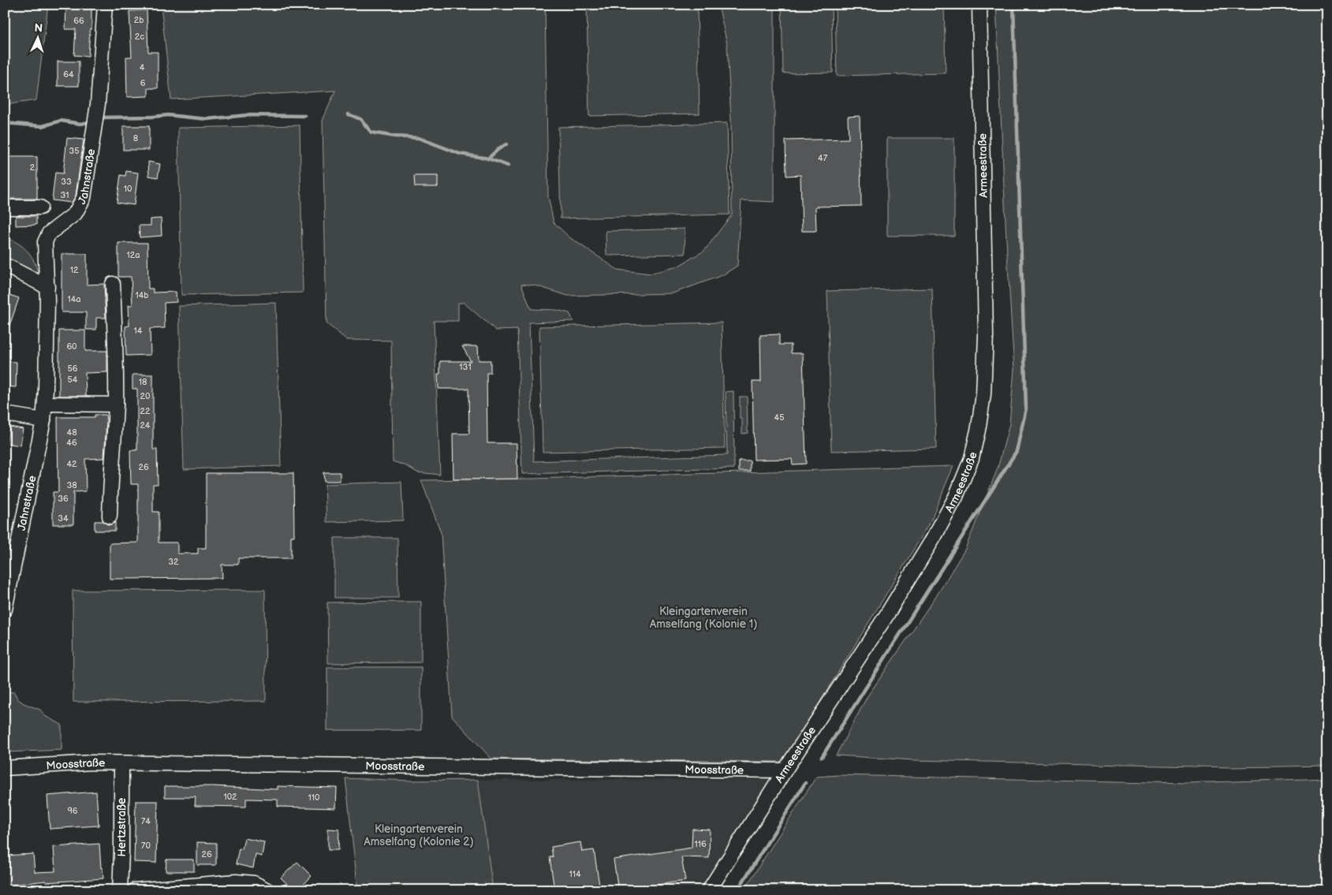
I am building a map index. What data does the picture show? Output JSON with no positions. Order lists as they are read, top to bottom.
{
  "streets": {
    "street": [
      "Armeestraße",
      "Jahnstraße",
      "Moosstraße",
      "Hertzstraße"
    ]
  },
  "crossings": [
    ["Armeestraße", "Moosstraße"],
    ["Moosstraße", "Hertzstraße"]
  ],
  "parks": ["Kleingartenverein Amselfang (Kolonie 1)", "Kleingartenverein Amselfang (Kolonie 2)"],
  "house_numbers": [
    "2b",
    "66",
    "2c",
    "4",
    "64",
    "6",
    "8",
    "35",
    "47",
    "2",
    "33",
    "10",
    "31",
    "12a",
    "12",
    "14b",
    "14a",
    "14",
    "60",
    "131",
    "56",
    "54",
    "18",
    "20",
    "22",
    "45",
    "24",
    "48",
    "46",
    "42",
    "26",
    "38",
    "36",
    "34",
    "32",
    "102",
    "110",
    "96",
    "74",
    "116",
    "70",
    "26",
    "114"
  ],
  "north": "top"
}
